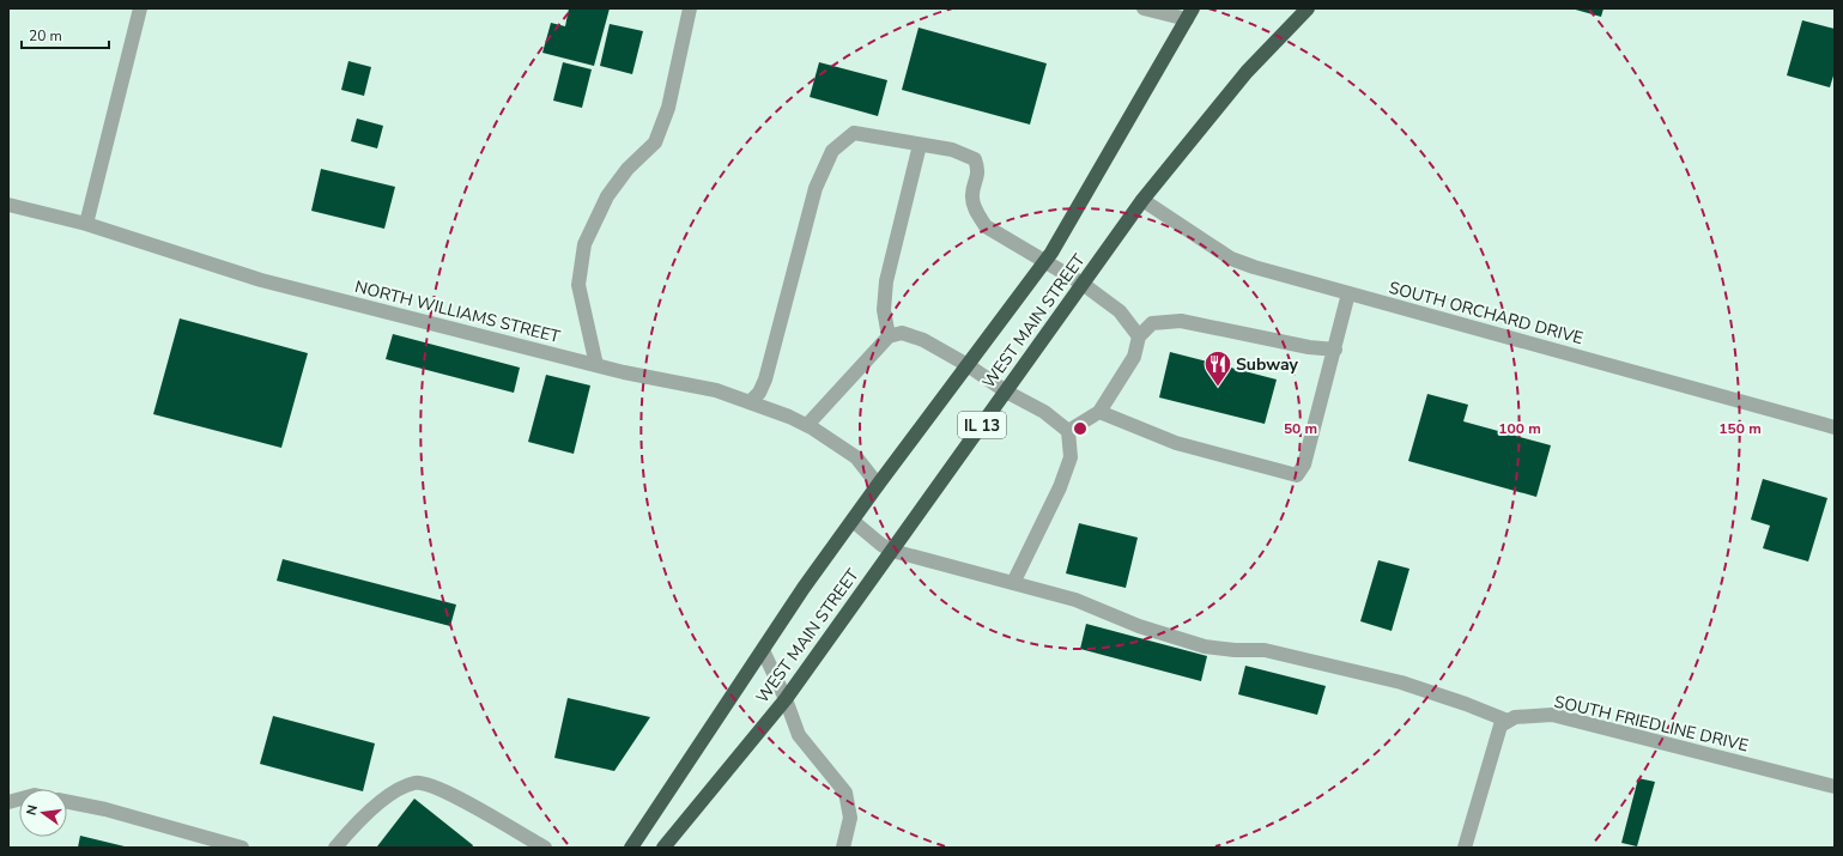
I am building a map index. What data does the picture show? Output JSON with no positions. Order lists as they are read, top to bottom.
{
  "streets": {
    "highway": ["WEST MAIN STREET", "IL 13"],
    "street": ["NORTH WILLIAMS STREET", "SOUTH ORCHARD DRIVE", "SOUTH FRIEDLINE DRIVE"]
  },
  "crossings": [
    ["NORTH WILLIAMS STREET", "WEST MAIN STREET"],
    ["SOUTH ORCHARD DRIVE", "WEST MAIN STREET"]
  ],
  "places": {
    "restaurant": ["Subway"]
  },
  "scale_bar": "20 m",
  "north": "left",
  "rings": ["50 m", "100 m", "150 m"]
}
